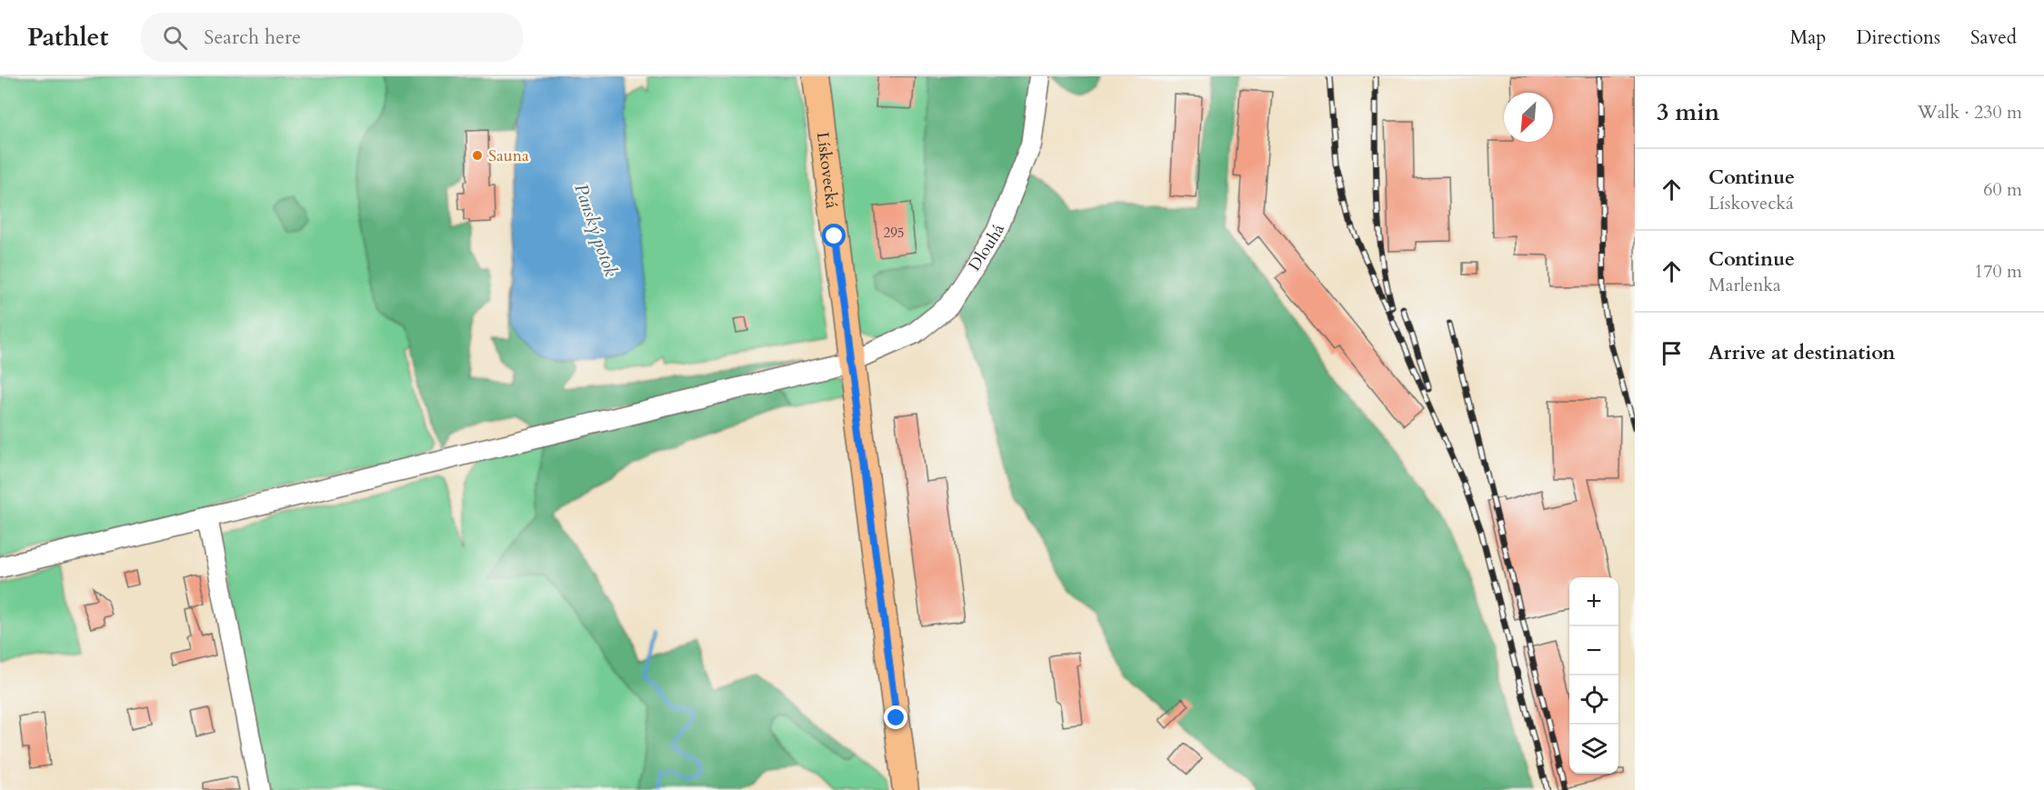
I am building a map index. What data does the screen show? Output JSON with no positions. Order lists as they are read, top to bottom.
{
  "streets": {
    "main road": ["Lískovecká"],
    "street": ["Dlouhá"]
  },
  "crossings": [
    ["Lískovecká", "Dlouhá"]
  ],
  "water": ["Panský potok"],
  "places": ["Sauna"],
  "house_numbers": ["295"],
  "north": "bottom left",
  "page": {
    "header": "Pathlet",
    "search": "Search here",
    "nav": ["Map", "Directions", "Saved"],
    "heading": ["3 min", "Walk · 230 m"],
    "list": [
      ["Continue", "Lískovecká", "60 m"],
      ["Continue", "Marlenka", "170 m"],
      "Arrive at destination"
    ],
    "map_buttons": ["+", "−"]
  }
}
